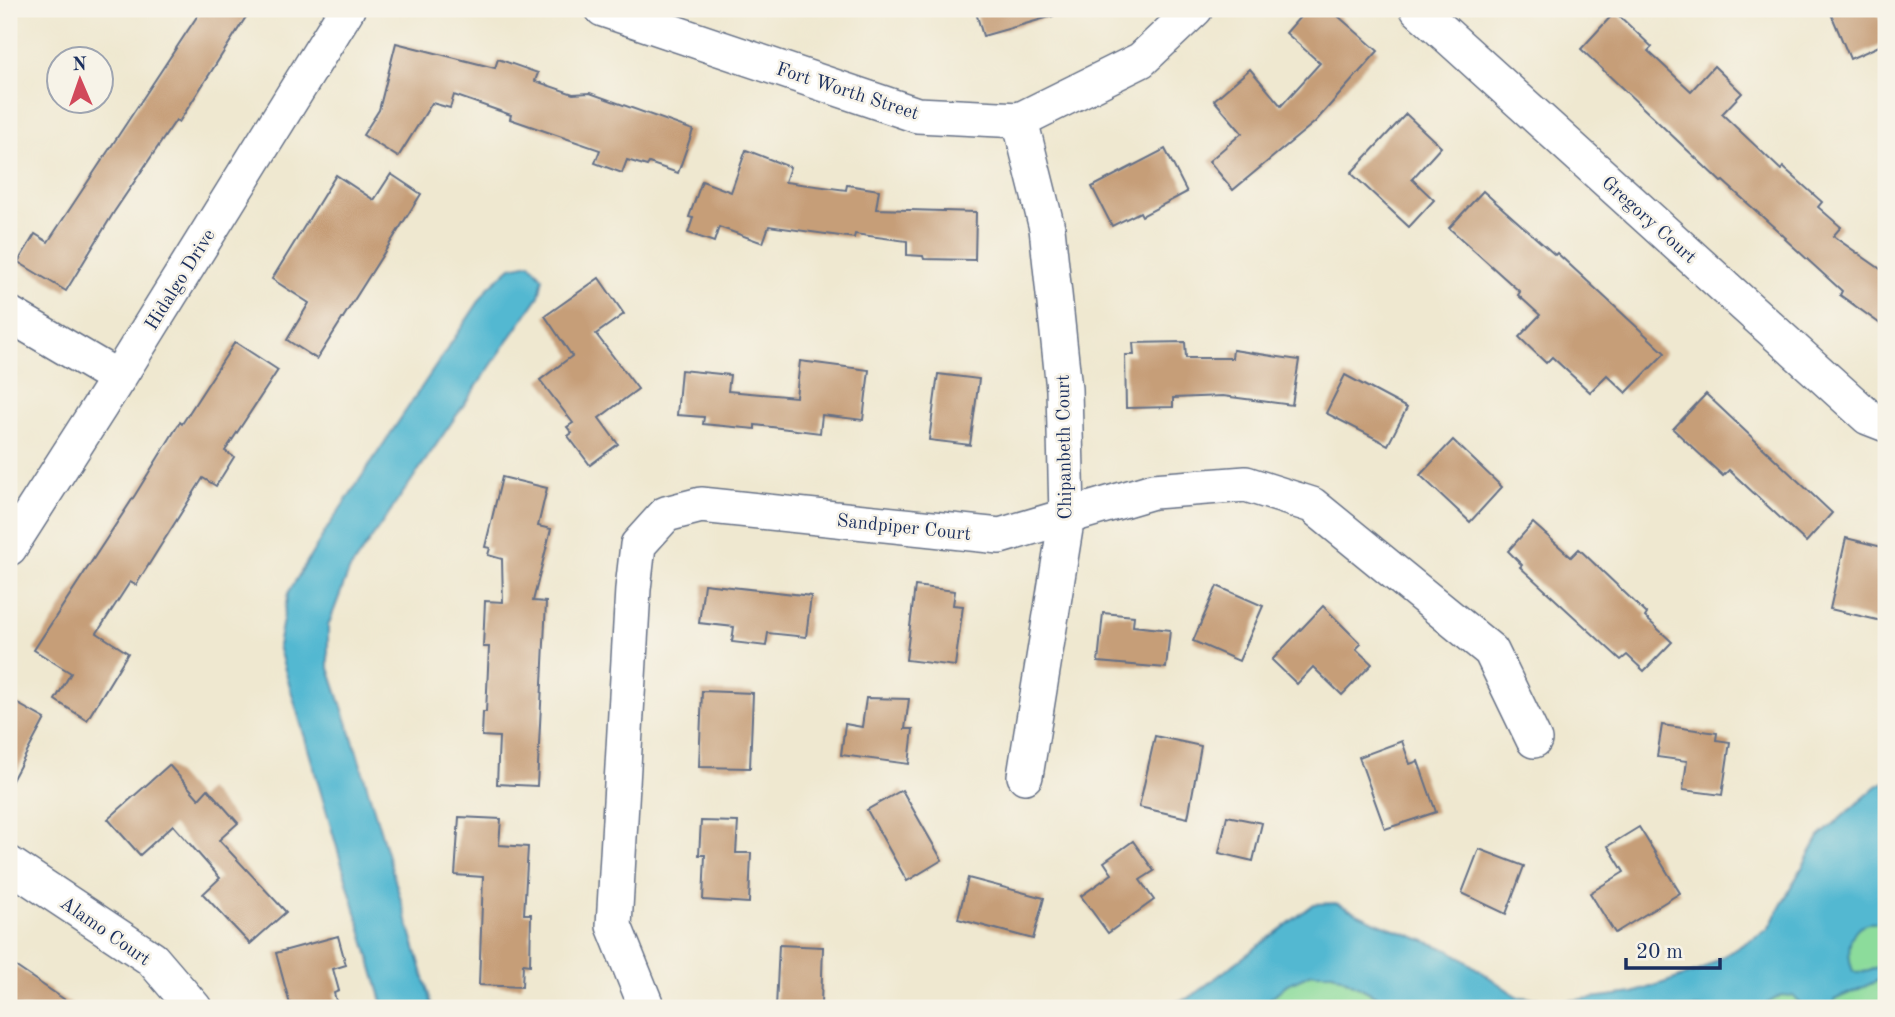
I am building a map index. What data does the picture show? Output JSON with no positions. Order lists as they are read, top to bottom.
{
  "streets": {
    "street": [
      "Fort Worth Street",
      "Gregory Court",
      "Hidalgo Drive",
      "Chipanbeth Court",
      "Sandpiper Court",
      "Alamo Court"
    ]
  },
  "crossings": [
    ["Fort Worth Street", "Chipanbeth Court"],
    ["Chipanbeth Court", "Sandpiper Court"]
  ],
  "scale_bar": "20 m",
  "north": "top"
}
